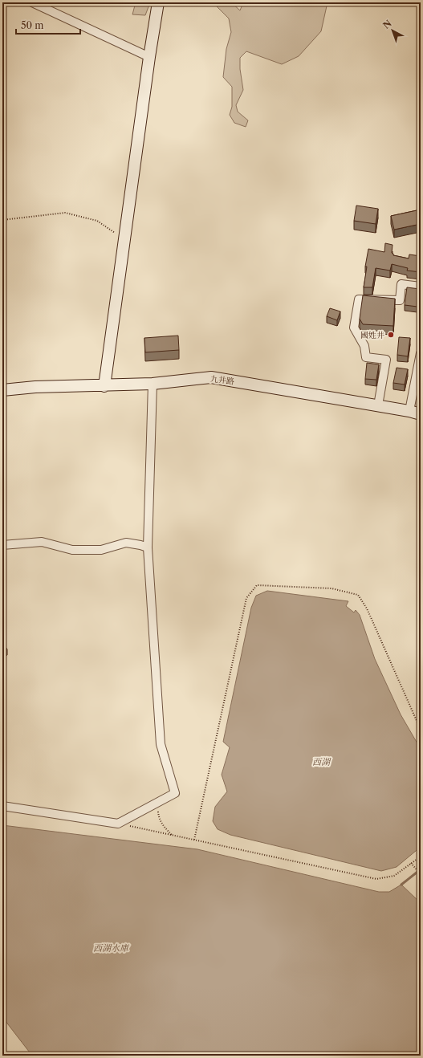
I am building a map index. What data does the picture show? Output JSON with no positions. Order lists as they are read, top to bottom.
{
  "streets": {
    "main road": ["九井路"]
  },
  "water": ["西湖", "西湖水庫"],
  "places": ["國姓井"],
  "scale_bar": "50 m",
  "north": "top left"
}
